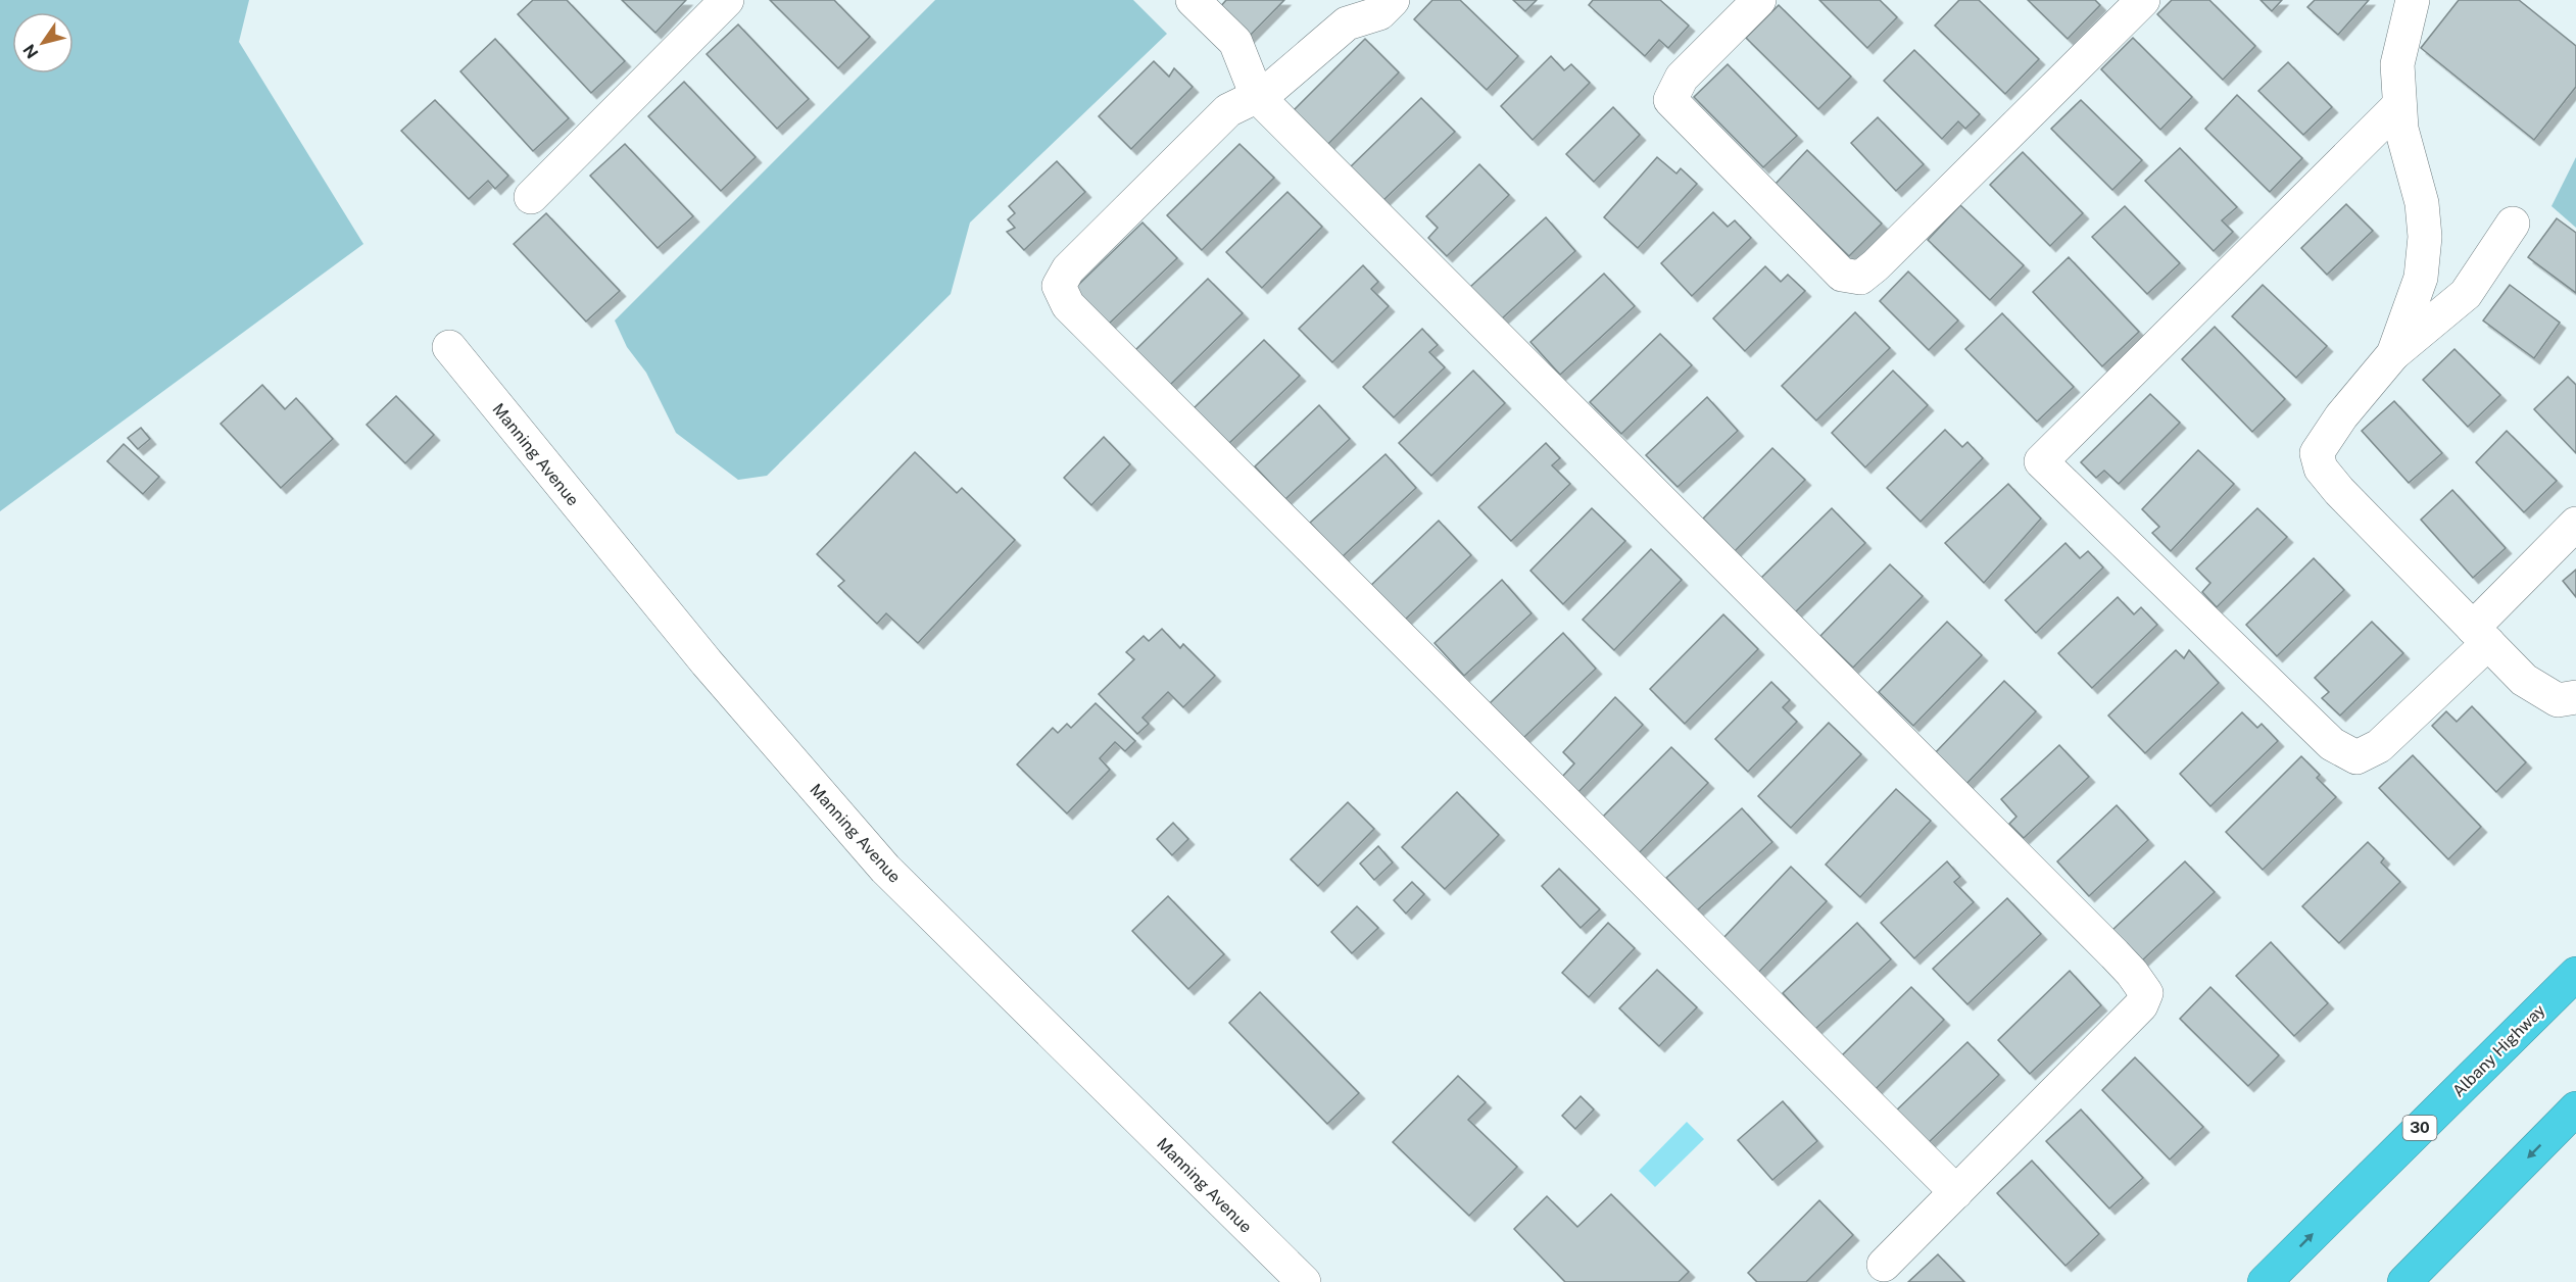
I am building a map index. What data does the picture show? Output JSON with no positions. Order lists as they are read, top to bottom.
{
  "streets": {
    "highway": ["Albany Highway", "30"],
    "street": ["Manning Avenue"]
  },
  "north": "bottom left"
}
